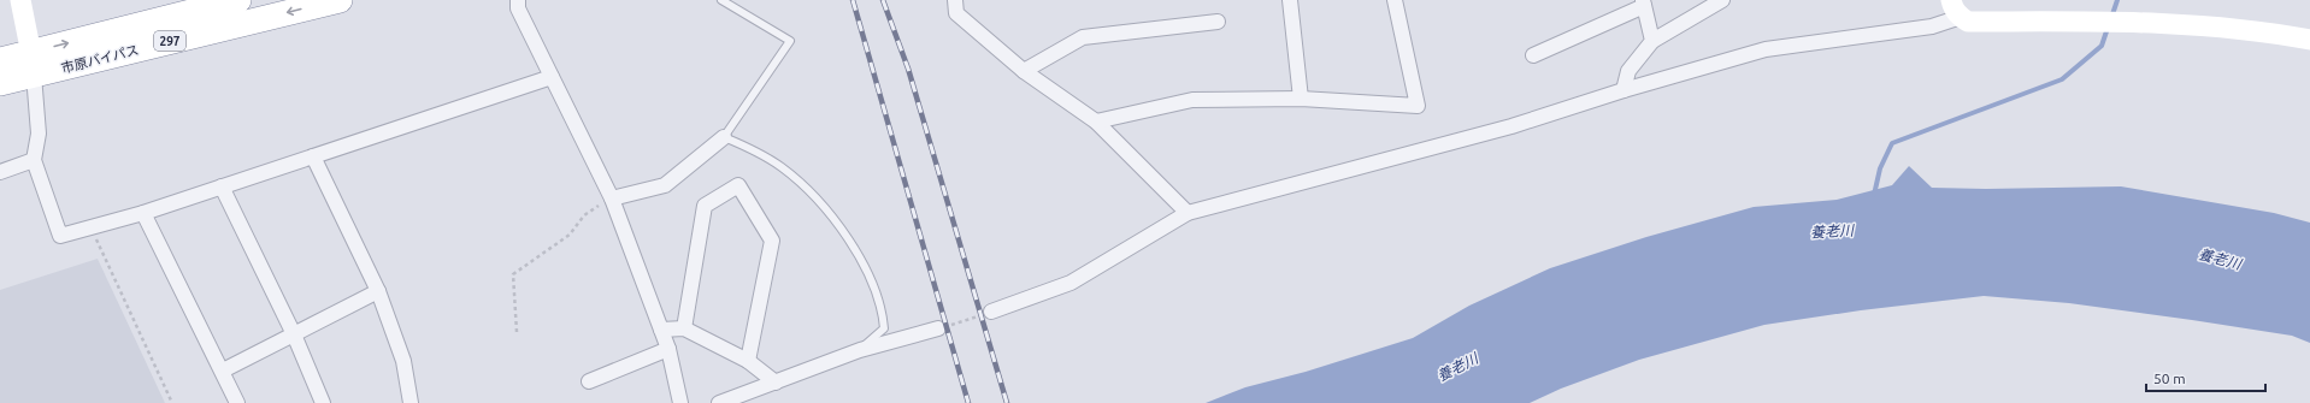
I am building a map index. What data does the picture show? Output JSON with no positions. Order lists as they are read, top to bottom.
{
  "streets": {
    "highway": ["297", "市原バイパス"]
  },
  "water": ["養老川"],
  "scale_bar": "50 m"
}
